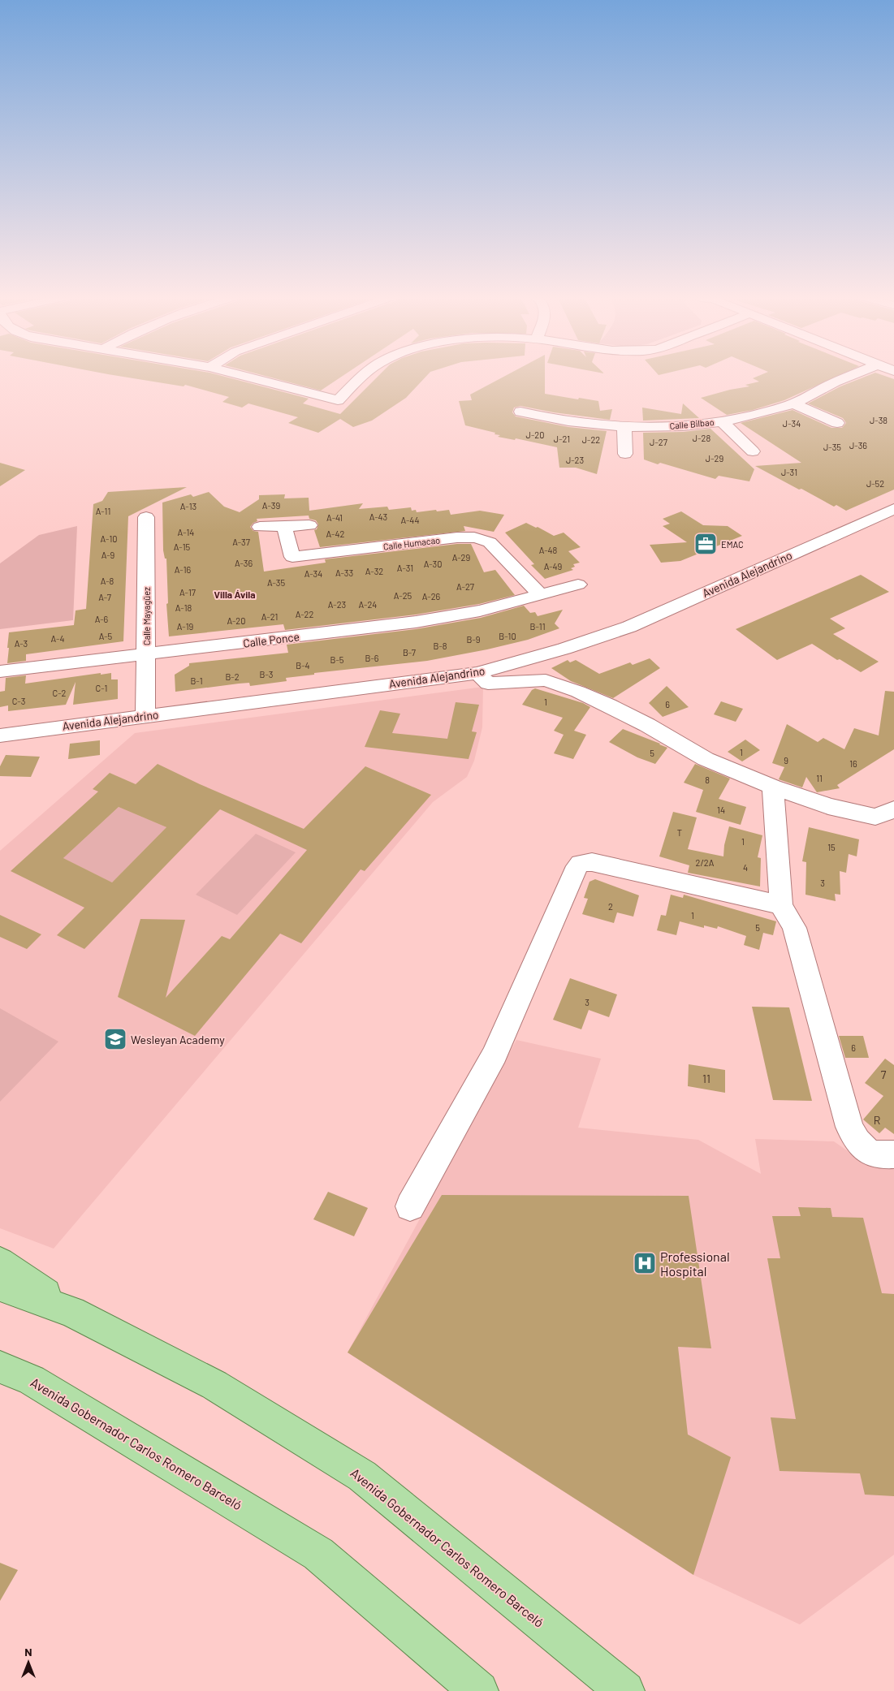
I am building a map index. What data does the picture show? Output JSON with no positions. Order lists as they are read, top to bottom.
{
  "streets": {
    "main road": ["Avenida Gobernador Carlos Romero Barceló"],
    "street": [
      "Calle Bilbao",
      "Calle Humacao",
      "Avenida Alejandrino",
      "Calle Mayagüez",
      "Calle Ponce"
    ]
  },
  "crossings": [
    ["Calle Humacao", "Calle Ponce"],
    ["Avenida Alejandrino", "Calle Mayagüez"],
    ["Calle Mayagüez", "Calle Ponce"]
  ],
  "districts": ["Villa Ávila"],
  "places": {
    "office": ["EMAC"],
    "school or university": ["Wesleyan Academy"],
    "hospital": ["Professional Hospital"]
  },
  "house_numbers": [
    "J-38",
    "J-34",
    "J-20",
    "J-28",
    "J-21",
    "J-22",
    "J-27",
    "J-36",
    "J-35",
    "J-29",
    "J-23",
    "J-31",
    "J-52",
    "A-39",
    "A-13",
    "A-11",
    "A-43",
    "A-41",
    "A-44",
    "A-14",
    "A-42",
    "A-10",
    "A-37",
    "A-15",
    "A-48",
    "A-9",
    "A-29",
    "A-36",
    "A-30",
    "A-49",
    "A-31",
    "A-16",
    "A-32",
    "A-33",
    "A-34",
    "A-8",
    "A-35",
    "A-27",
    "A-17",
    "A-25",
    "A-26",
    "A-7",
    "A-23",
    "A-24",
    "A-18",
    "A-22",
    "A-21",
    "A-6",
    "A-20",
    "A-19",
    "B-11",
    "A-5",
    "B-10",
    "A-4",
    "B-9",
    "A-3",
    "B-8",
    "B-7",
    "B-6",
    "B-5",
    "B-4",
    "B-3",
    "B-2",
    "B-1",
    "C-1",
    "C-2",
    "C-3",
    "1",
    "6",
    "1",
    "5",
    "9",
    "16",
    "11",
    "8",
    "14",
    "T",
    "1",
    "15",
    "2/2A",
    "4",
    "3",
    "2",
    "1",
    "5",
    "3",
    "6",
    "7",
    "11",
    "R"
  ],
  "north": "top"
}
